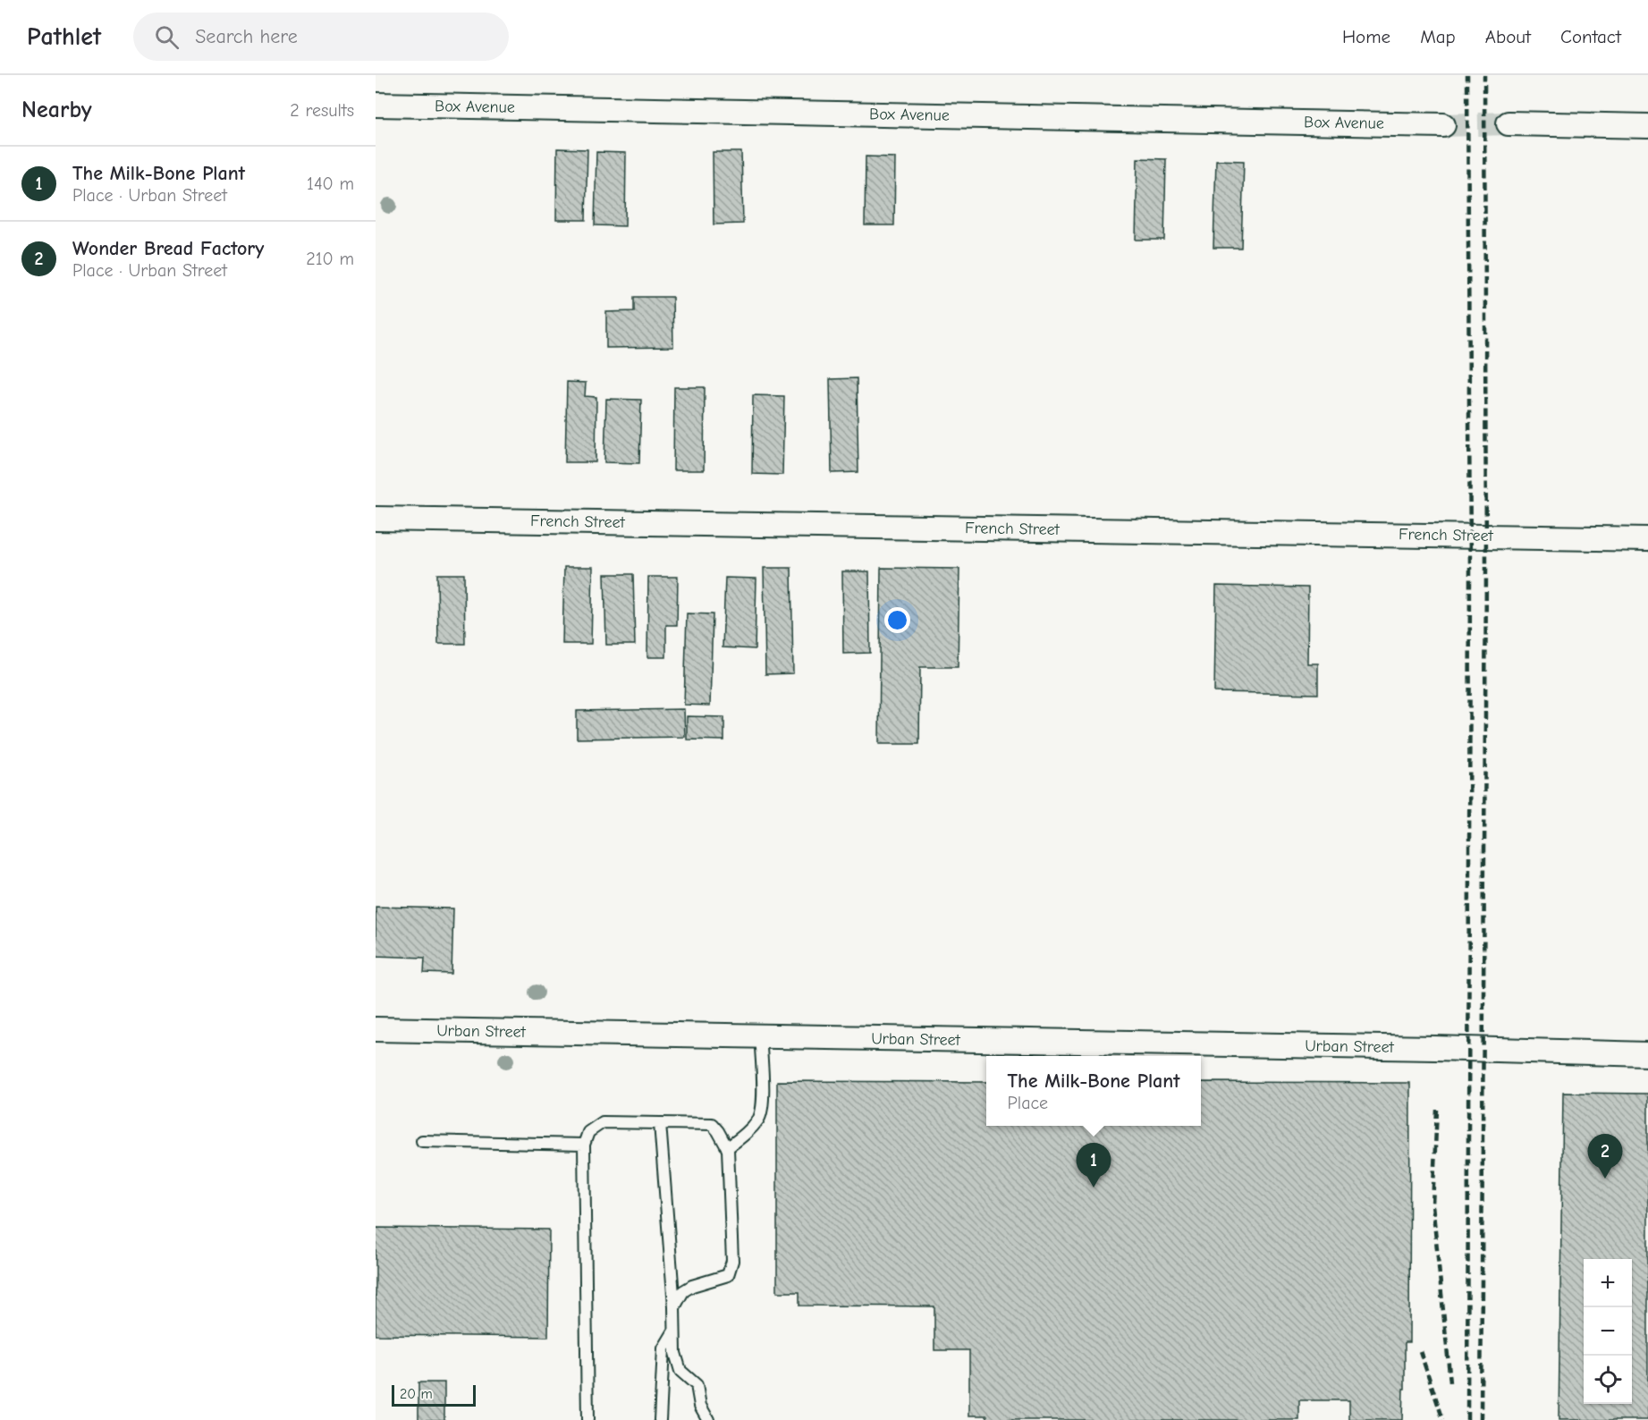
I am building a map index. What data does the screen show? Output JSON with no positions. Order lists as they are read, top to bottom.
{
  "streets": {
    "street": ["Box Avenue", "French Street", "Urban Street"]
  },
  "scale_bar": "20 m",
  "page": {
    "header": "Pathlet",
    "search": "Search here",
    "nav": [
      "Home",
      "Map",
      "About",
      "Contact"
    ],
    "heading": ["Nearby", "2 results"],
    "list": [
      {
        "mark": "1",
        "name": "The Milk-Bone Plant",
        "note": "Place · Urban Street",
        "value": "140 m"
      },
      {
        "mark": "2",
        "name": "Wonder Bread Factory",
        "note": "Place · Urban Street",
        "value": "210 m"
      }
    ],
    "popup": ["The Milk-Bone Plant", "Place"],
    "pins": ["2", "1"],
    "map_buttons": ["+", "−"],
    "scale": "20 m"
  }
}
